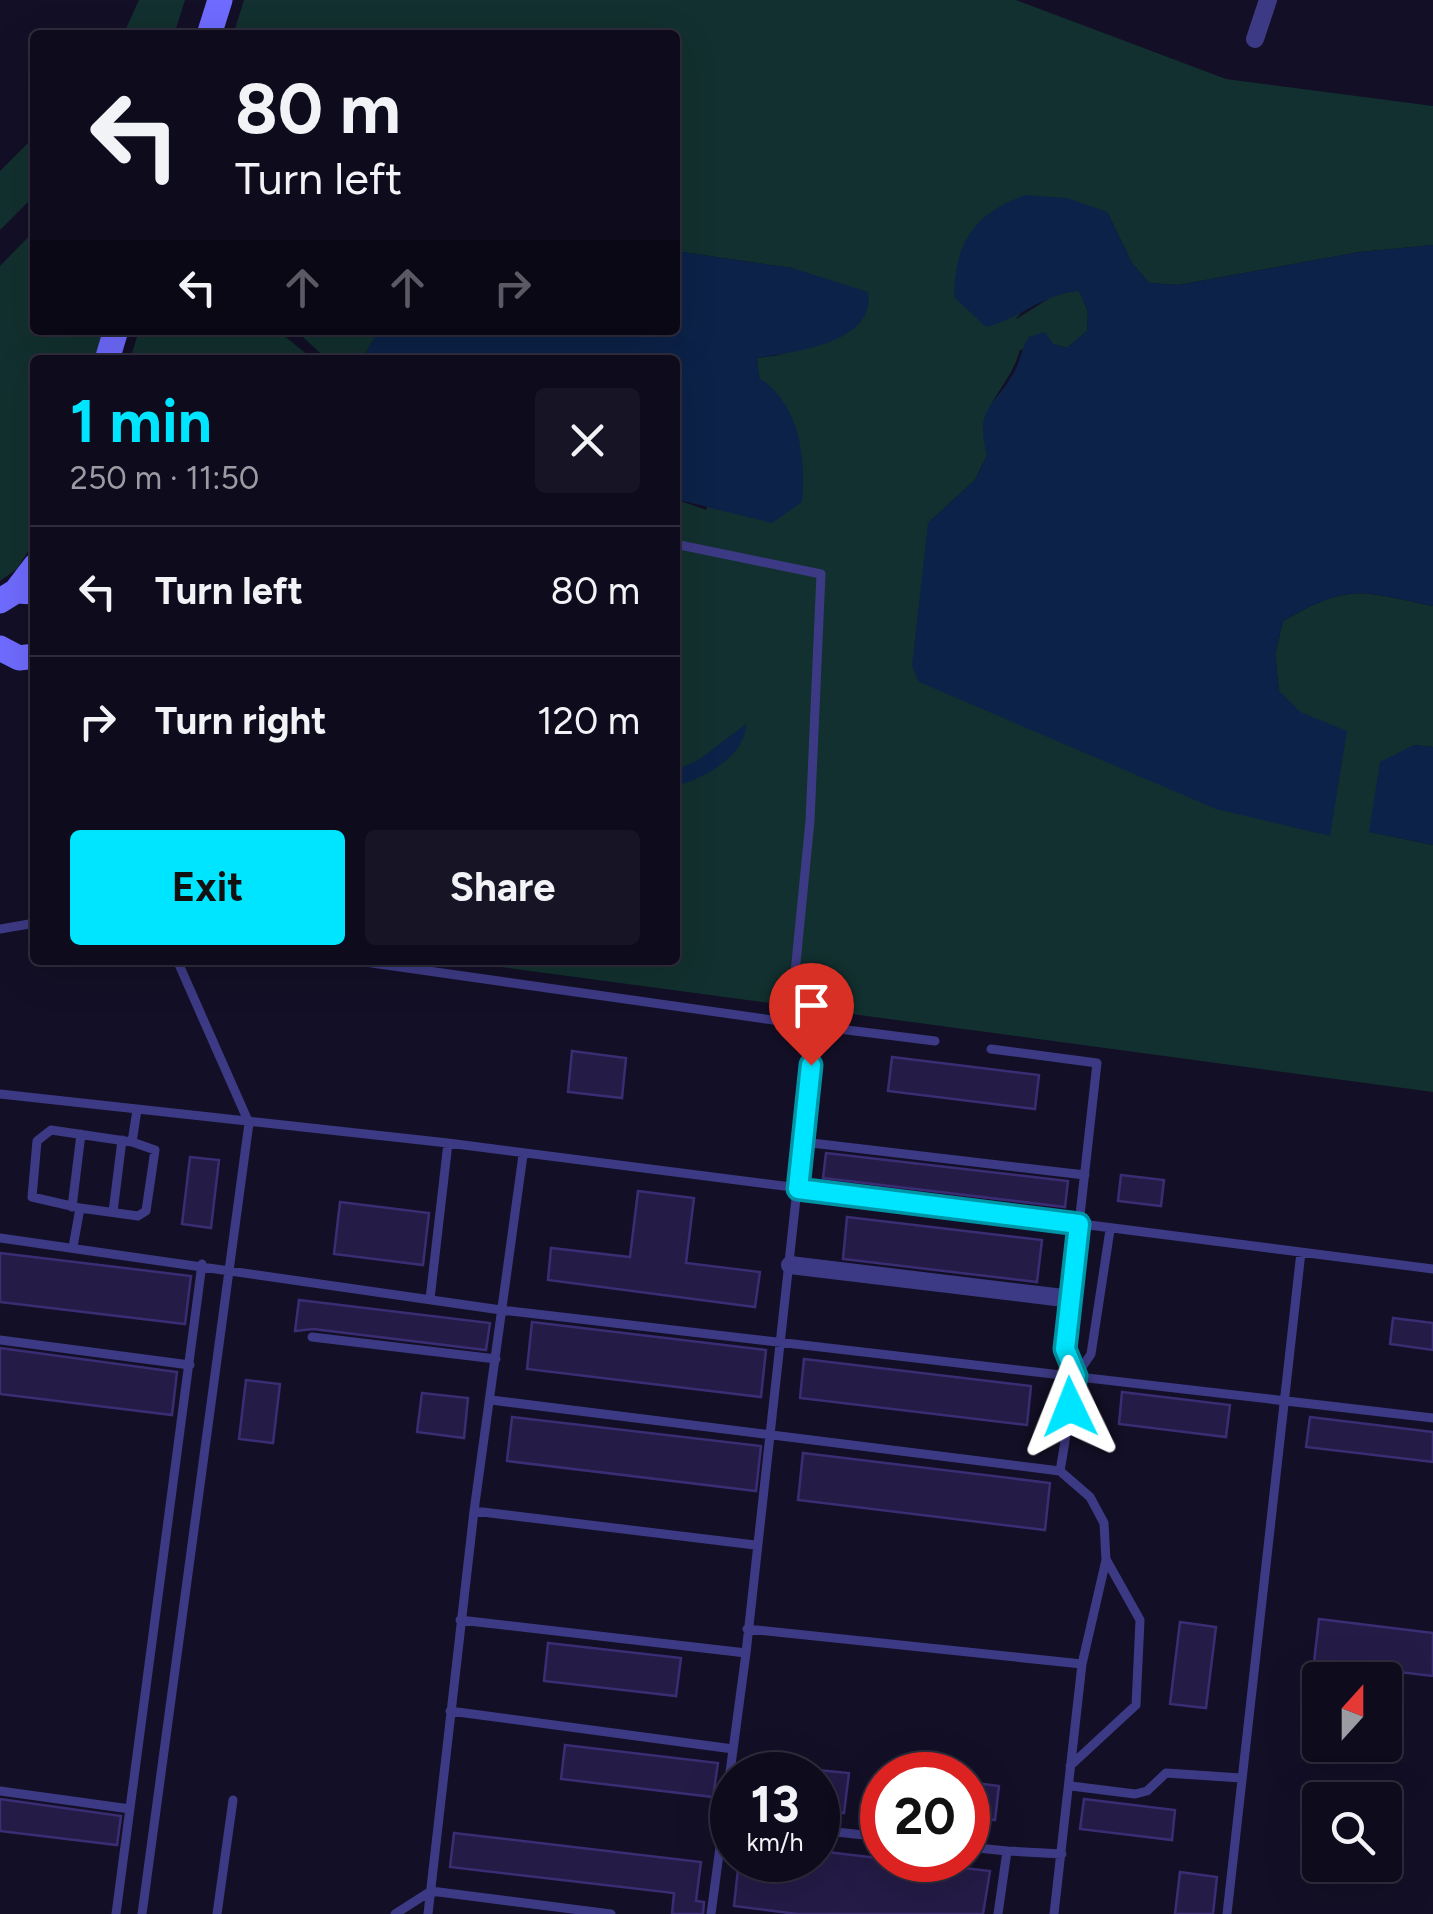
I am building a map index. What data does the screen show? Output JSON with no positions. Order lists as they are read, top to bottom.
{
  "north": "top",
  "page": {
    "turn": ["80 m", "Turn left"],
    "heading": ["1 min", "250 m · 11:50"],
    "list": [
      {
        "name": "Turn left",
        "value": "80 m"
      },
      {
        "name": "Turn right",
        "value": "120 m"
      }
    ],
    "buttons": ["Exit", "Share"],
    "speed": "13 km/h",
    "limit": "20"
  }
}
